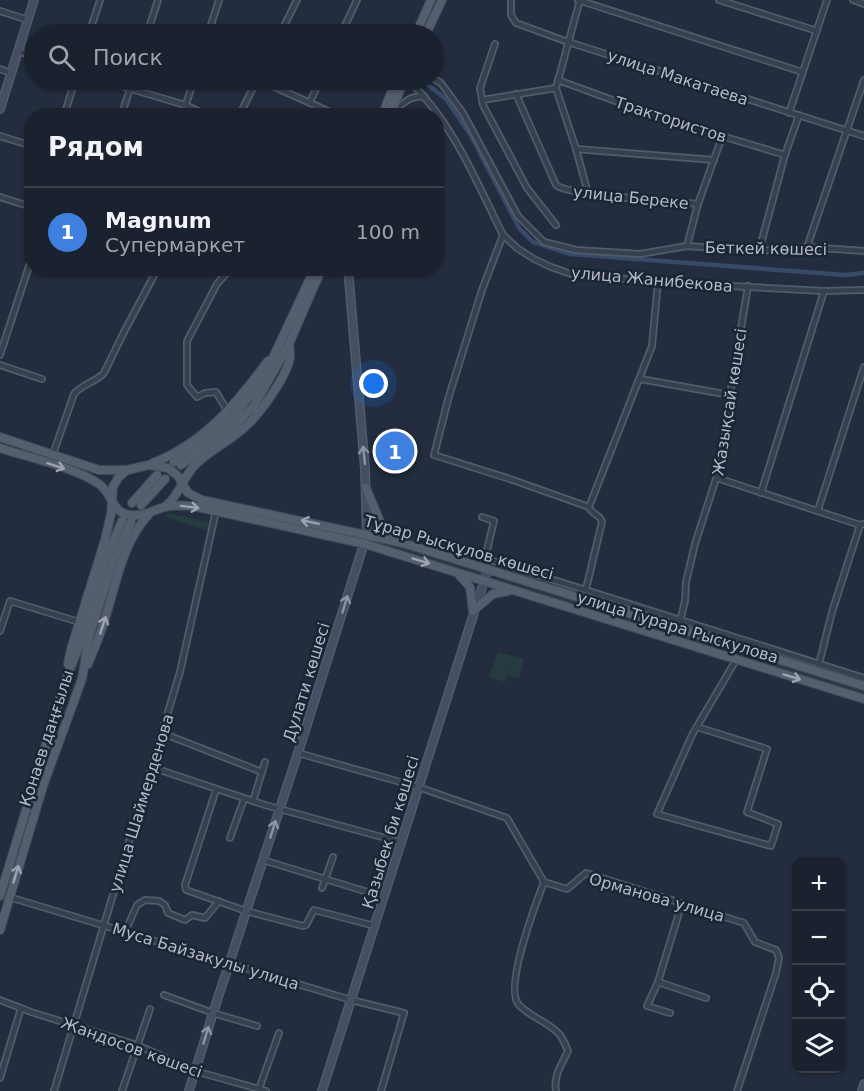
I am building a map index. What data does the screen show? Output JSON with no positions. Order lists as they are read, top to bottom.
{
  "streets": {
    "main road": [
      "Тұрар Рыскұлов көшесі",
      "улица Турара Рыскулова",
      "Дулати көшесі",
      "Қонаев даңғылы",
      "Қазыбек би көшесі"
    ],
    "street": [
      "улица Макатаева",
      "Трактористов",
      "улица Береке",
      "Беткей көшесі",
      "улица Жанибекова",
      "Жазықсай көшесі",
      "улица Шаймерденова",
      "Орманова улица",
      "Муса Байзакулы улица",
      "Жандосов көшесі"
    ]
  },
  "crossings": [
    ["улица Жанибекова", "Жазықсай көшесі"],
    ["Тұрар Рыскұлов көшесі", "улица Турара Рыскулова"],
    ["Тұрар Рыскұлов көшесі", "Дулати көшесі"],
    ["Тұрар Рыскұлов көшесі", "Қазыбек би көшесі"],
    ["улица Турара Рыскулова", "Қазыбек би көшесі"],
    ["Дулати көшесі", "Муса Байзакулы улица"],
    ["Дулати көшесі", "Жандосов көшесі"],
    ["Қонаев даңғылы", "Муса Байзакулы улица"],
    ["улица Шаймерденова", "Муса Байзакулы улица"],
    ["улица Шаймерденова", "Жандосов көшесі"],
    ["Қазыбек би көшесі", "Муса Байзакулы улица"]
  ],
  "one_way": ["Дулати көшесі"],
  "page": {
    "search": "Поиск",
    "heading": "Рядом",
    "list": [
      {
        "mark": "1",
        "name": "Magnum",
        "note": "Супермаркет",
        "value": "100 m"
      }
    ],
    "pins": "1",
    "map_buttons": ["+", "−"]
  }
}
